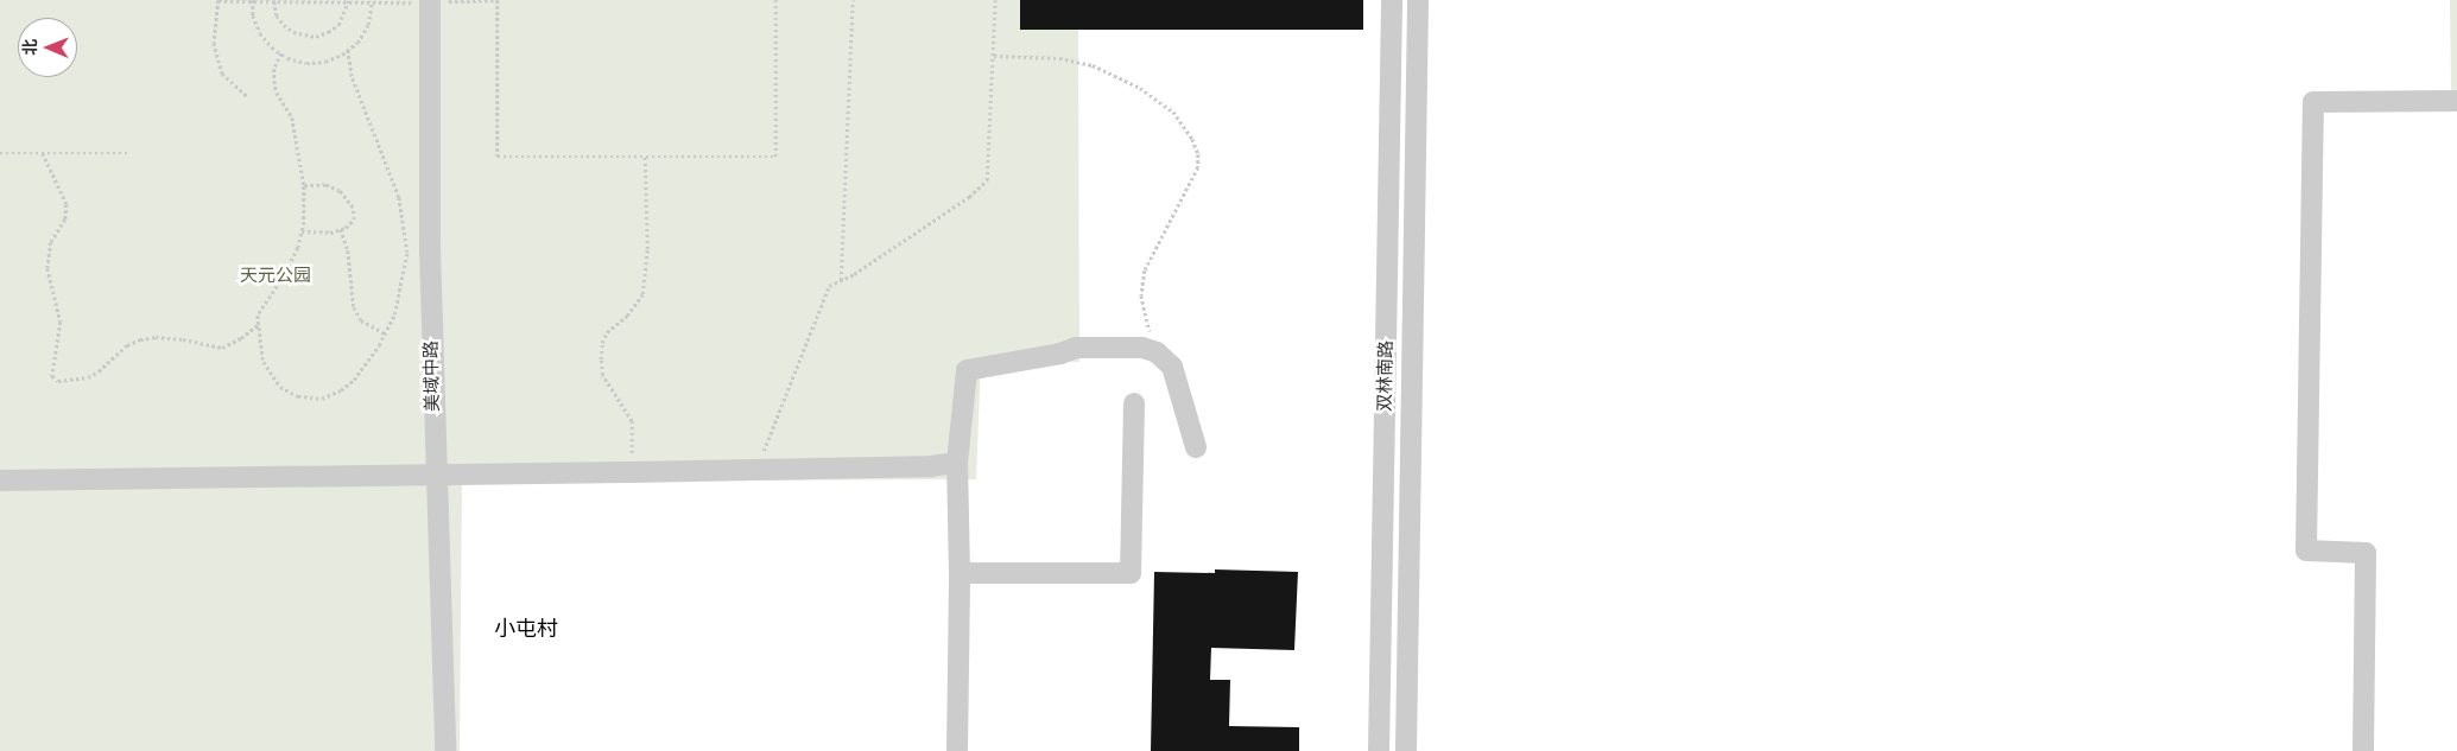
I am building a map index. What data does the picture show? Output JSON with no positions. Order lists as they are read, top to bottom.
{
  "streets": {
    "street": ["美域中路", "双林南路"]
  },
  "districts": ["小屯村"],
  "parks": ["天元公园"],
  "north": "left"
}
